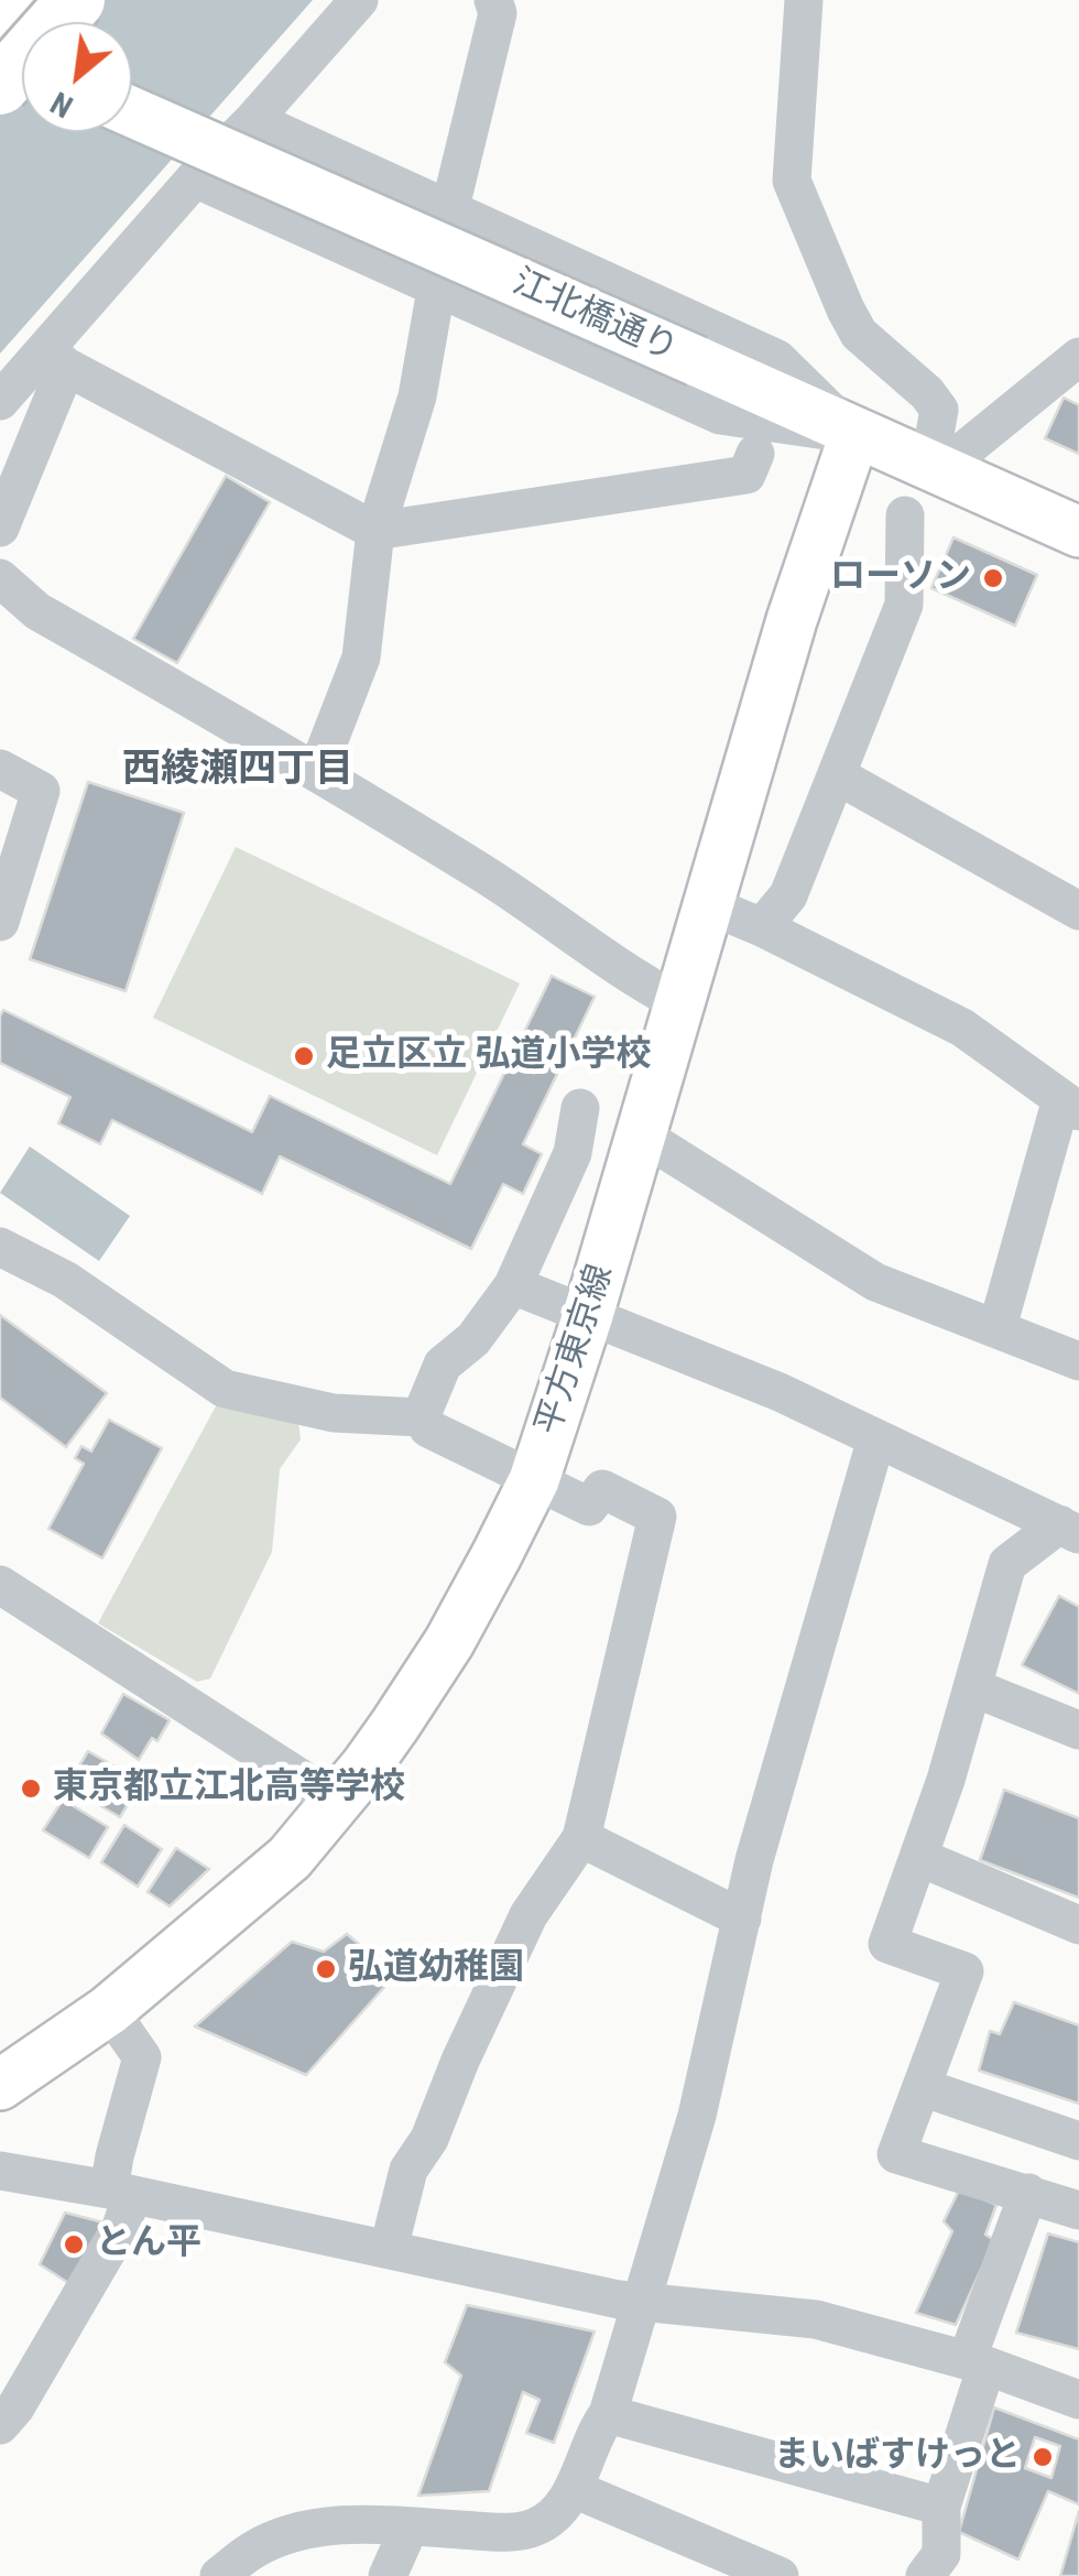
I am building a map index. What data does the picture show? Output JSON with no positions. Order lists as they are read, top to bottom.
{
  "streets": {
    "main road": ["江北橋通り", "平方東京線"]
  },
  "crossings": [
    ["江北橋通り", "平方東京線"]
  ],
  "districts": ["西綾瀬四丁目"],
  "places": [
    "ローソン",
    "足立区立 弘道小学校",
    "東京都立江北高等学校",
    "弘道幼稚園",
    "とん平",
    "まいばすけっと"
  ],
  "north": "bottom left"
}
